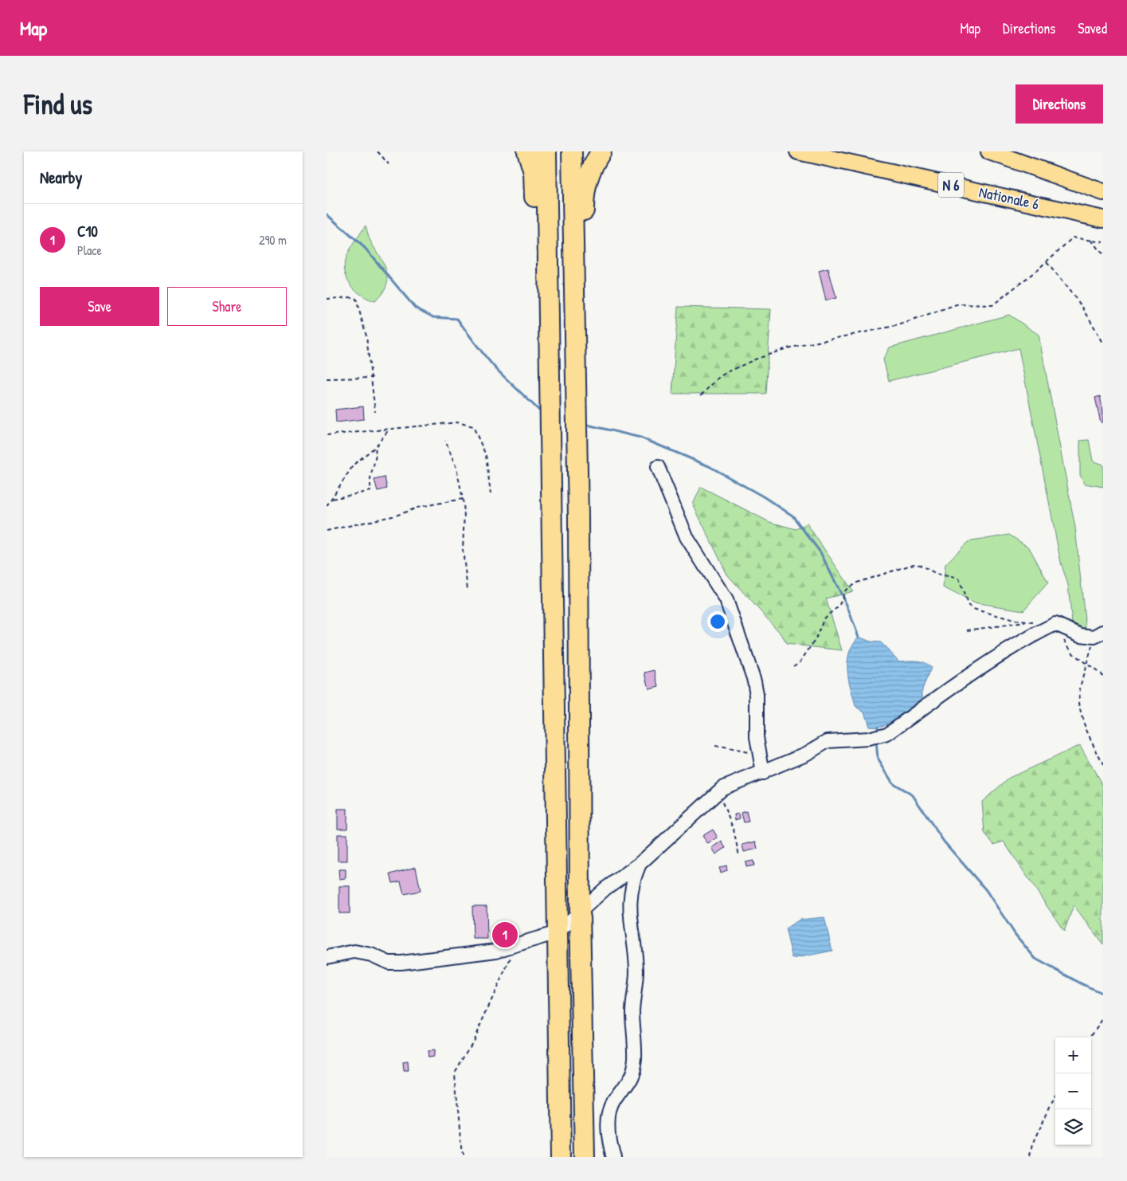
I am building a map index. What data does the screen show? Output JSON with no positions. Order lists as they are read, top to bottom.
{
  "streets": {
    "main road": ["N 6", "Nationale 6"]
  },
  "page": {
    "header": "Map",
    "nav": ["Map", "Directions", "Saved"],
    "buttons": [
      "Directions",
      ["Save", "Share"]
    ],
    "title": "Find us",
    "heading": "Nearby",
    "list": [
      {
        "mark": "1",
        "name": "C10",
        "note": "Place",
        "value": "290 m"
      }
    ],
    "pins": "1",
    "map_buttons": ["+", "−"]
  }
}
